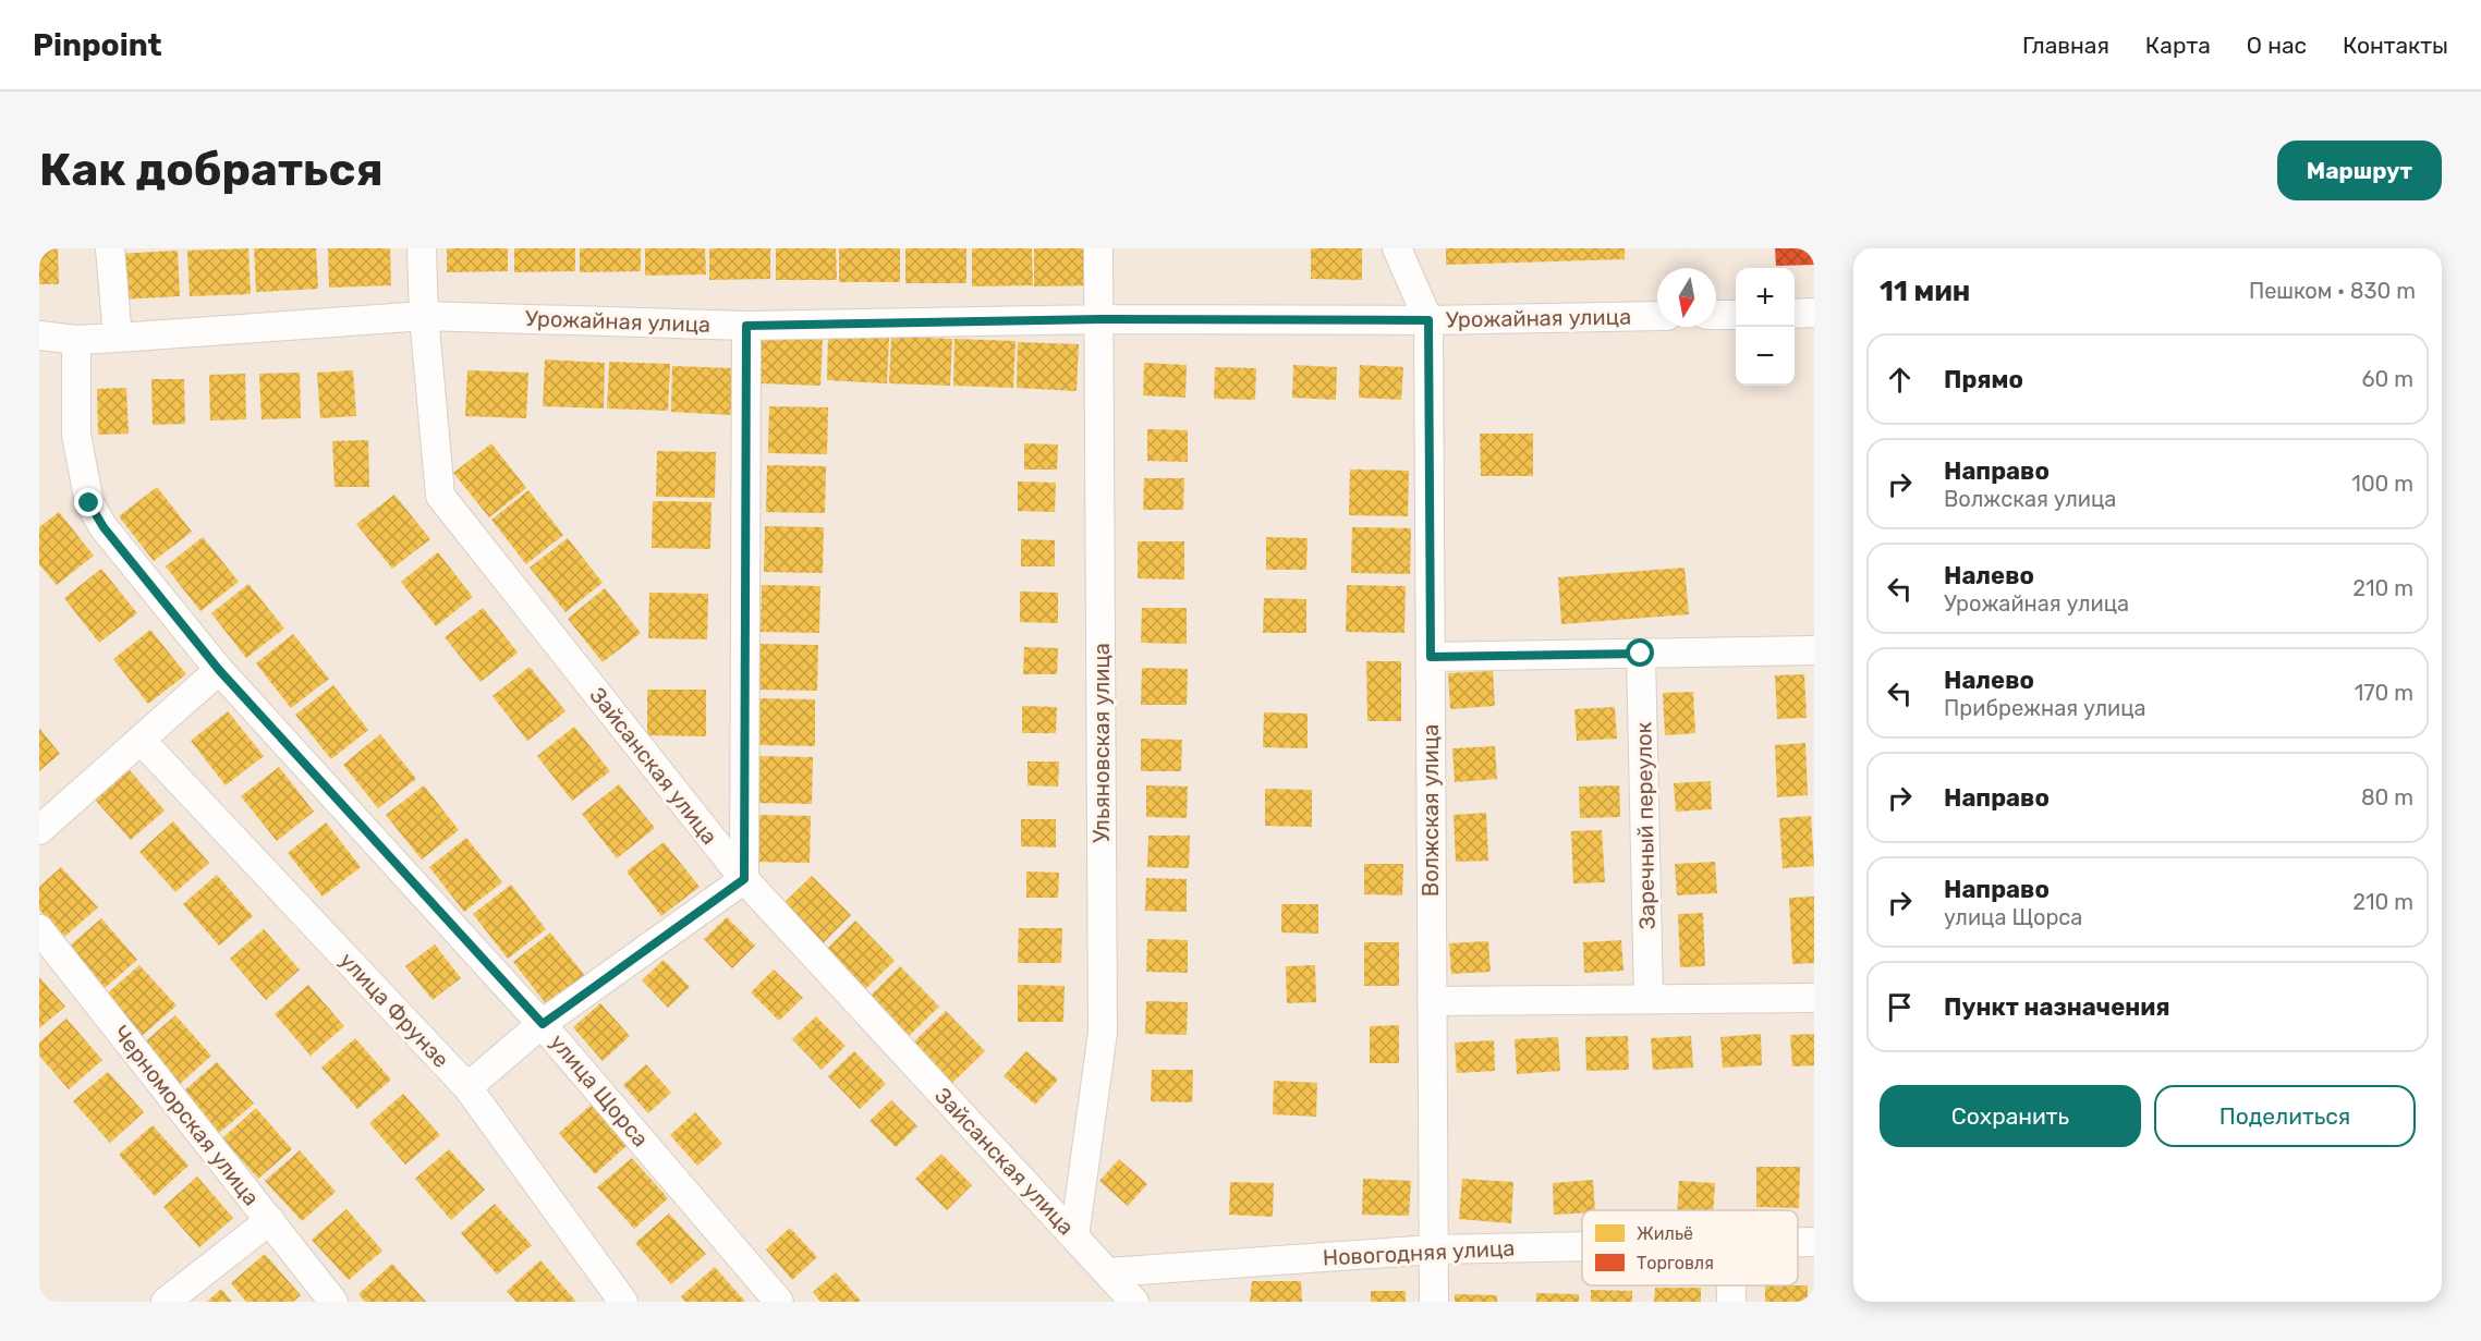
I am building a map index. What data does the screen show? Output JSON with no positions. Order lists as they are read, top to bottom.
{
  "streets": {
    "street": [
      "Урожайная улица",
      "Ульяновская улица",
      "Зайсанская улица",
      "Волжская улица",
      "Заречный переулок",
      "улица Фрунзе",
      "улица Щорса",
      "Черноморская улица",
      "Новогодняя улица"
    ]
  },
  "crossings": [
    ["Урожайная улица", "Ульяновская улица"],
    ["Урожайная улица", "Зайсанская улица"],
    ["Урожайная улица", "Волжская улица"],
    ["Урожайная улица", "улица Щорса"],
    ["Ульяновская улица", "Зайсанская улица"],
    ["Зайсанская улица", "Новогодняя улица"],
    ["Волжская улица", "Новогодняя улица"]
  ],
  "legend": ["Жильё", "Торговля"],
  "north": "bottom",
  "page": {
    "header": "Pinpoint",
    "nav": [
      "Главная",
      "Карта",
      "О нас",
      "Контакты"
    ],
    "buttons": [
      "Маршрут",
      ["Сохранить", "Поделиться"]
    ],
    "title": "Как добраться",
    "heading": ["11 мин", "Пешком · 830 m"],
    "map_buttons": ["+", "−"],
    "list": [
      ["Прямо", "60 m"],
      ["Направо", "Волжская улица", "100 m"],
      ["Налево", "Урожайная улица", "210 m"],
      ["Налево", "Прибрежная улица", "170 m"],
      ["Направо", "80 m"],
      ["Направо", "улица Щорса", "210 m"],
      "Пункт назначения"
    ]
  }
}
